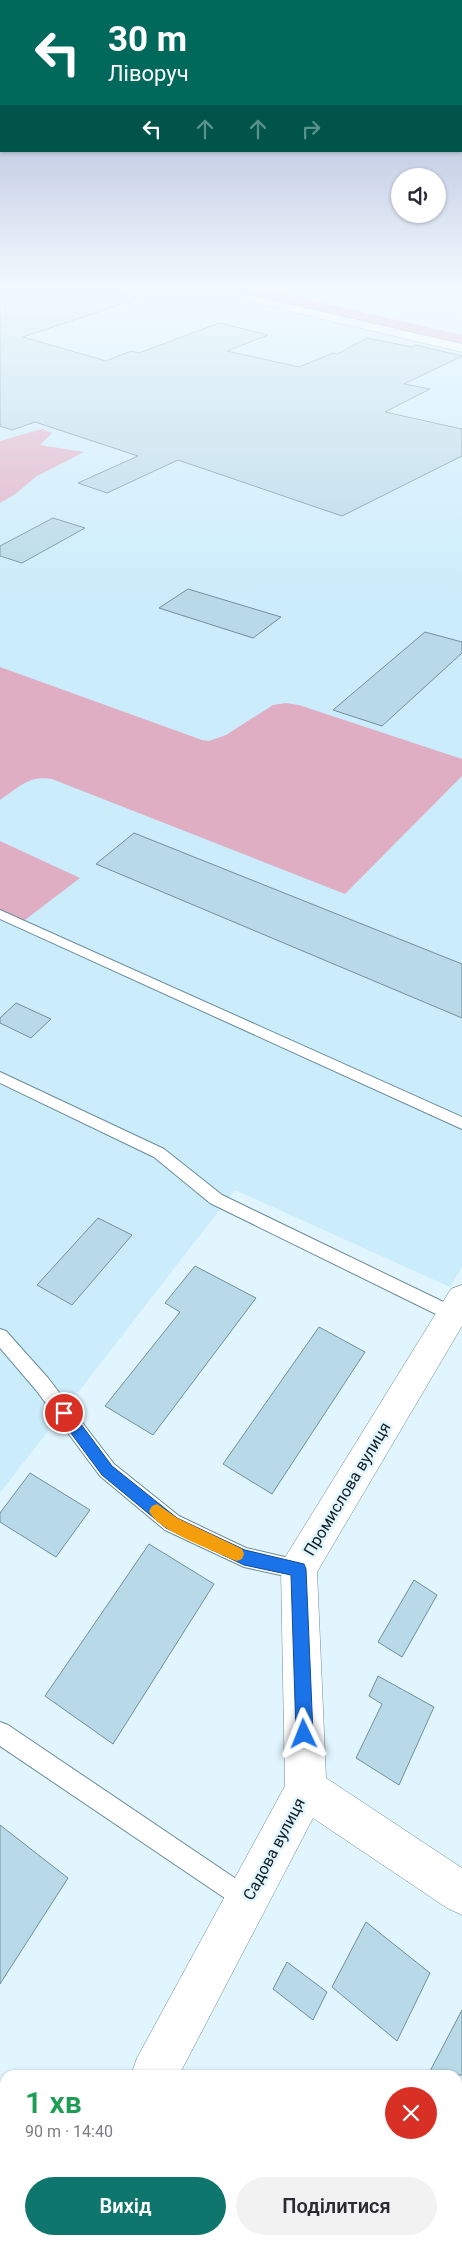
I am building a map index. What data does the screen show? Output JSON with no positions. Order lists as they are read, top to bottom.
{
  "streets": {
    "street": ["Промислова вулиця", "Садова вулиця"]
  },
  "crossings": [
    ["Промислова вулиця", "Садова вулиця"]
  ],
  "page": {
    "turn": ["30 m", "Ліворуч"],
    "heading": ["1 хв", "90 m · 14:40"],
    "buttons": ["Вихід", "Поділитися"]
  }
}
